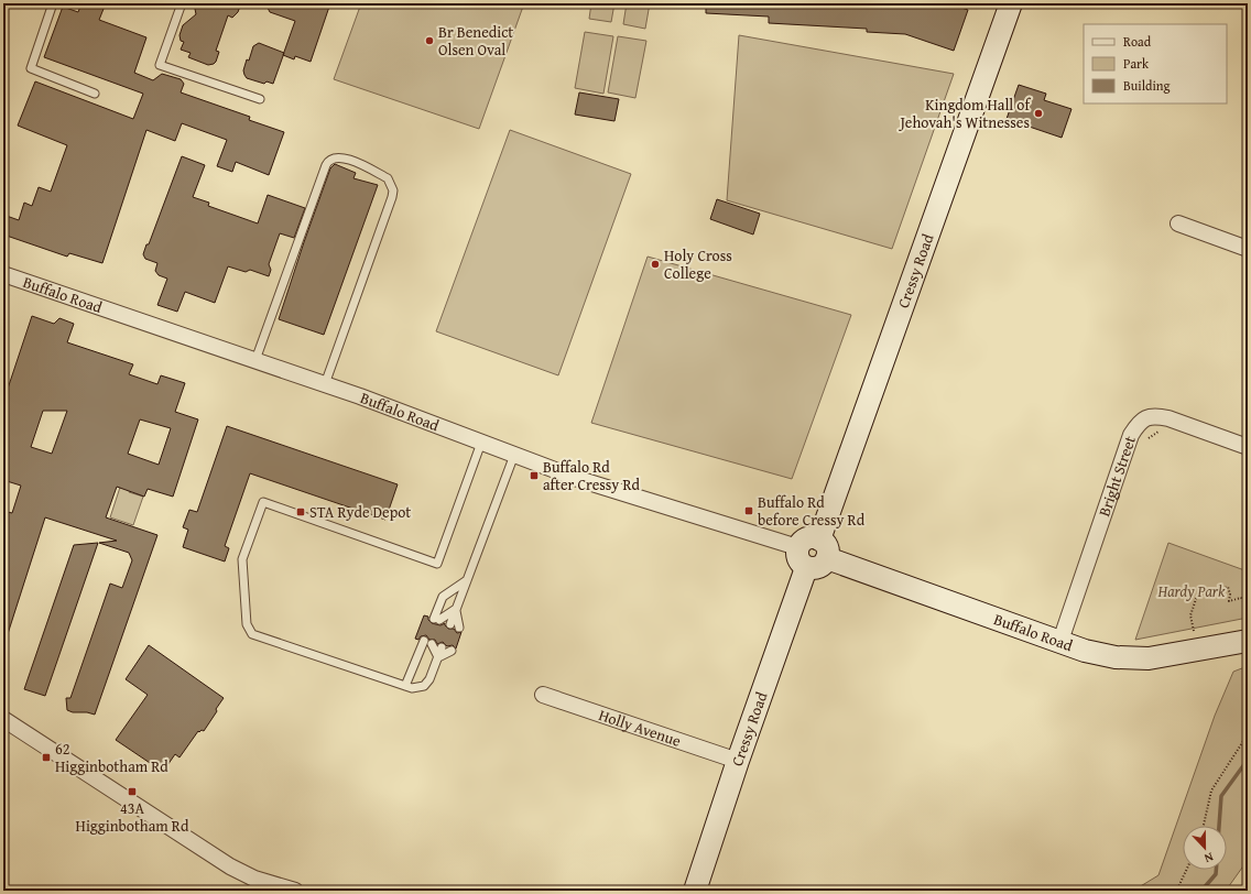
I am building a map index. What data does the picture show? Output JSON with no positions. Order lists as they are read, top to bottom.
{
  "streets": {
    "street": [
      "Cressy Road",
      "Buffalo Road",
      "Bright Street",
      "Holly Avenue"
    ]
  },
  "crossings": [
    ["Cressy Road", "Buffalo Road"],
    ["Cressy Road", "Holly Avenue"],
    ["Buffalo Road", "Bright Street"]
  ],
  "parks": ["Hardy Park"],
  "places": {
    "other": ["Br Benedict Olsen Oval", "Kingdom Hall of Jehovah's Witnesses", "Holy Cross College"],
    "transit": [
      "Buffalo Rd after Cressy Rd",
      "Buffalo Rd before Cressy Rd",
      "STA Ryde Depot",
      "62 Higginbotham Rd",
      "43A Higginbotham Rd"
    ]
  },
  "legend": ["Road", "Park", "Building"],
  "north": "bottom"
}
